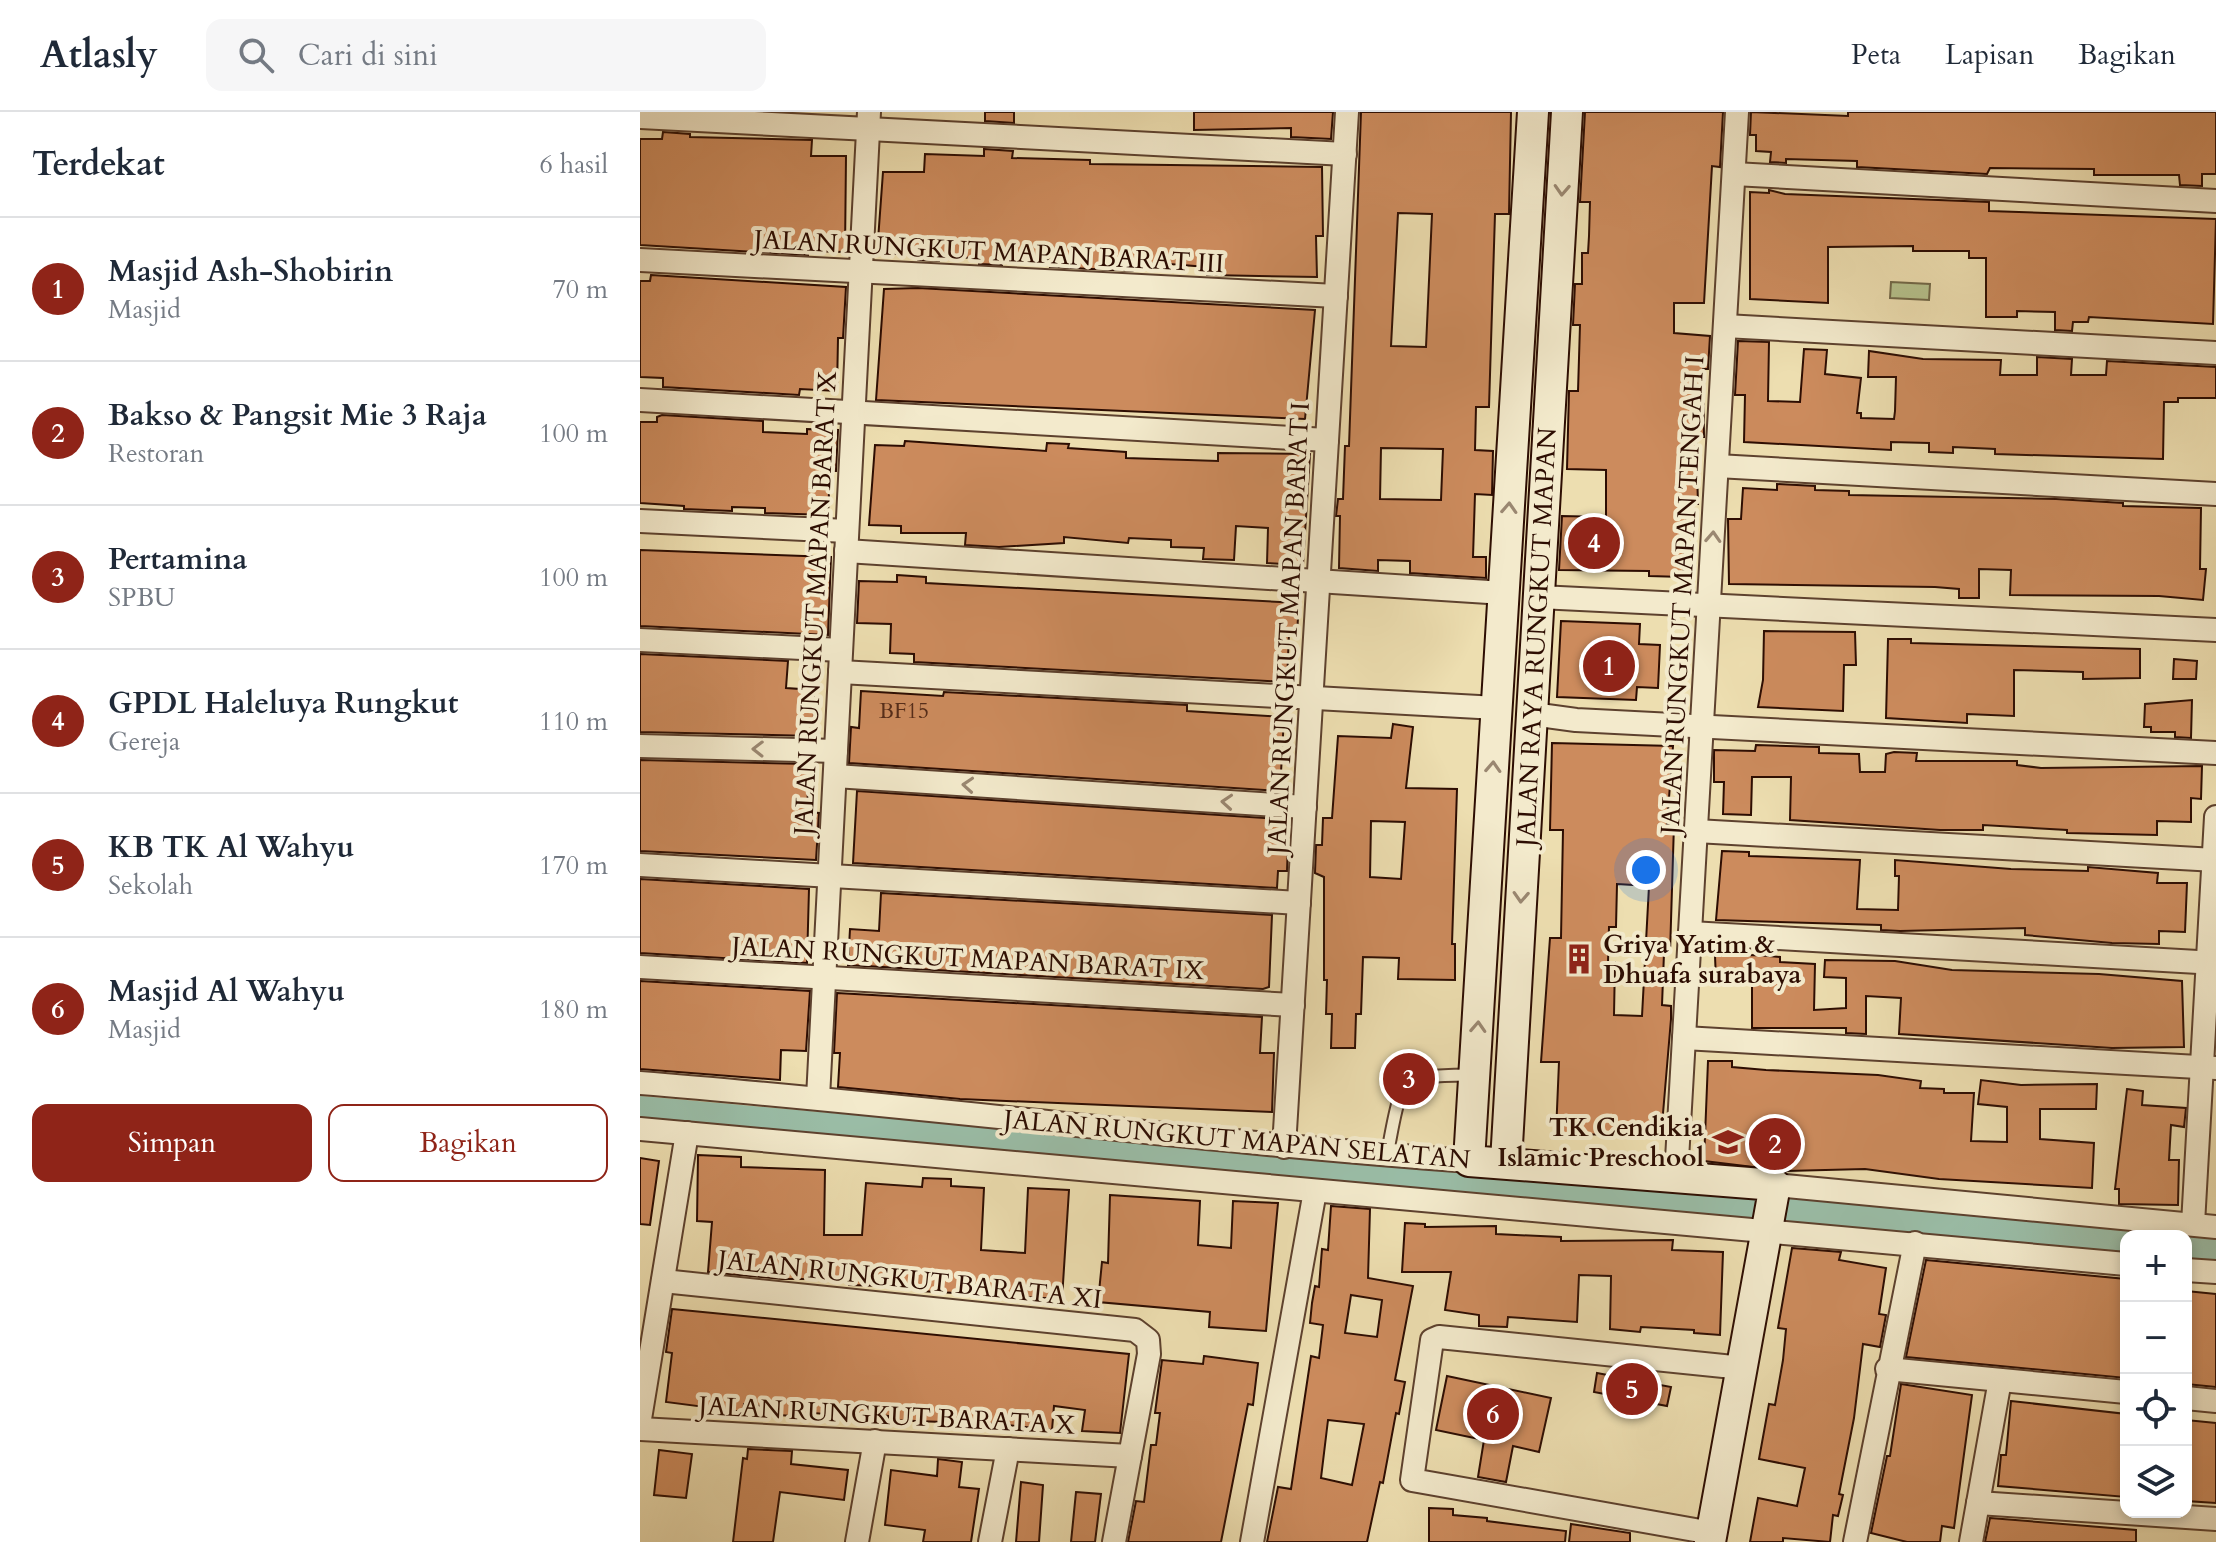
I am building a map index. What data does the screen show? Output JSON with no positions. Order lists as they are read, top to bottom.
{
  "streets": {
    "street": [
      "JALAN RUNGKUT MAPAN BARAT III",
      "JALAN RUNGKUT MAPAN TENGAH I",
      "JALAN RUNGKUT MAPAN BARAT X",
      "JALAN RUNGKUT MAPAN BARAT I",
      "JALAN RAYA RUNGKUT MAPAN",
      "JALAN RUNGKUT MAPAN BARAT IX",
      "JALAN RUNGKUT MAPAN SELATAN",
      "JALAN RUNGKUT BARATA XI",
      "JALAN RUNGKUT BARATA X"
    ]
  },
  "crossings": [
    ["JALAN RUNGKUT MAPAN BARAT III", "JALAN RUNGKUT MAPAN BARAT X"],
    ["JALAN RUNGKUT MAPAN BARAT III", "JALAN RUNGKUT MAPAN BARAT I"],
    ["JALAN RUNGKUT MAPAN TENGAH I", "JALAN RUNGKUT MAPAN SELATAN"],
    ["JALAN RUNGKUT MAPAN BARAT X", "JALAN RUNGKUT MAPAN BARAT IX"],
    ["JALAN RUNGKUT MAPAN BARAT X", "JALAN RUNGKUT MAPAN SELATAN"],
    ["JALAN RUNGKUT MAPAN BARAT I", "JALAN RUNGKUT MAPAN BARAT IX"],
    ["JALAN RUNGKUT MAPAN BARAT I", "JALAN RUNGKUT MAPAN SELATAN"],
    ["JALAN RAYA RUNGKUT MAPAN", "JALAN RUNGKUT MAPAN SELATAN"],
    ["JALAN RUNGKUT BARATA XI", "JALAN RUNGKUT BARATA X"]
  ],
  "places": {
    "building": ["Griya Yatim & Dhuafa surabaya"],
    "school or university": ["TK Cendikia Islamic Preschool"]
  },
  "house_numbers": ["BF15"],
  "page": {
    "header": "Atlasly",
    "search": "Cari di sini",
    "nav": ["Peta", "Lapisan", "Bagikan"],
    "heading": ["Terdekat", "6 hasil"],
    "list": [
      {
        "mark": "1",
        "name": "Masjid Ash-Shobirin",
        "note": "Masjid",
        "value": "70 m"
      },
      {
        "mark": "2",
        "name": "Bakso & Pangsit Mie 3 Raja",
        "note": "Restoran",
        "value": "100 m"
      },
      {
        "mark": "3",
        "name": "Pertamina",
        "note": "SPBU",
        "value": "100 m"
      },
      {
        "mark": "4",
        "name": "GPDL Haleluya Rungkut",
        "note": "Gereja",
        "value": "110 m"
      },
      {
        "mark": "5",
        "name": "KB TK Al Wahyu",
        "note": "Sekolah",
        "value": "170 m"
      },
      {
        "mark": "6",
        "name": "Masjid Al Wahyu",
        "note": "Masjid",
        "value": "180 m"
      }
    ],
    "pins": [
      "4",
      "1",
      "3",
      "2",
      "5",
      "6"
    ],
    "buttons": ["Simpan", "Bagikan"],
    "map_buttons": ["+", "−"]
  }
}
